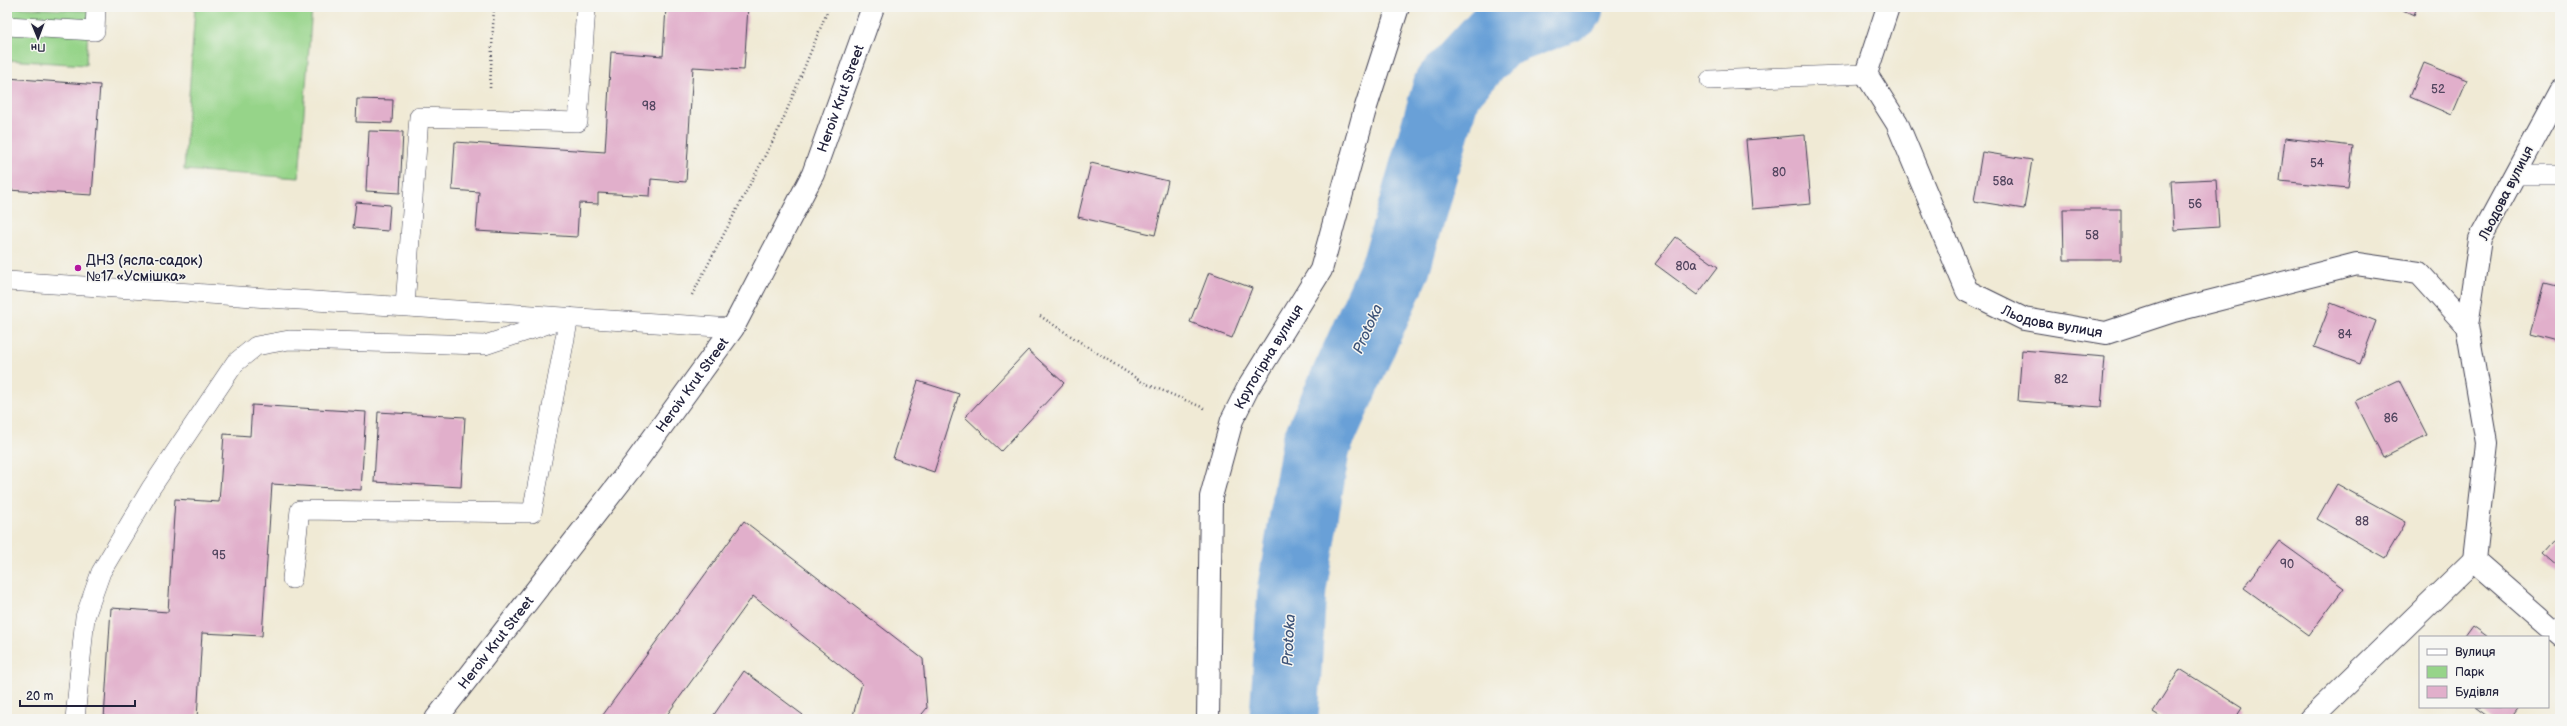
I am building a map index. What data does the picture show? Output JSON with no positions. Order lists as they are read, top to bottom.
{
  "streets": {
    "street": ["Heroiv Krut Street", "Льодова вулиця", "Крутогірна вулиця"]
  },
  "water": ["Protoka"],
  "places": ["ДНЗ (ясла-садок) №17 «Усмішка»"],
  "house_numbers": [
    "52",
    "98",
    "54",
    "80",
    "58а",
    "56",
    "58",
    "80а",
    "84",
    "82",
    "86",
    "88",
    "95",
    "90"
  ],
  "legend": ["Вулиця", "Парк", "Будівля"],
  "scale_bar": "20 m",
  "north": "bottom"
}
